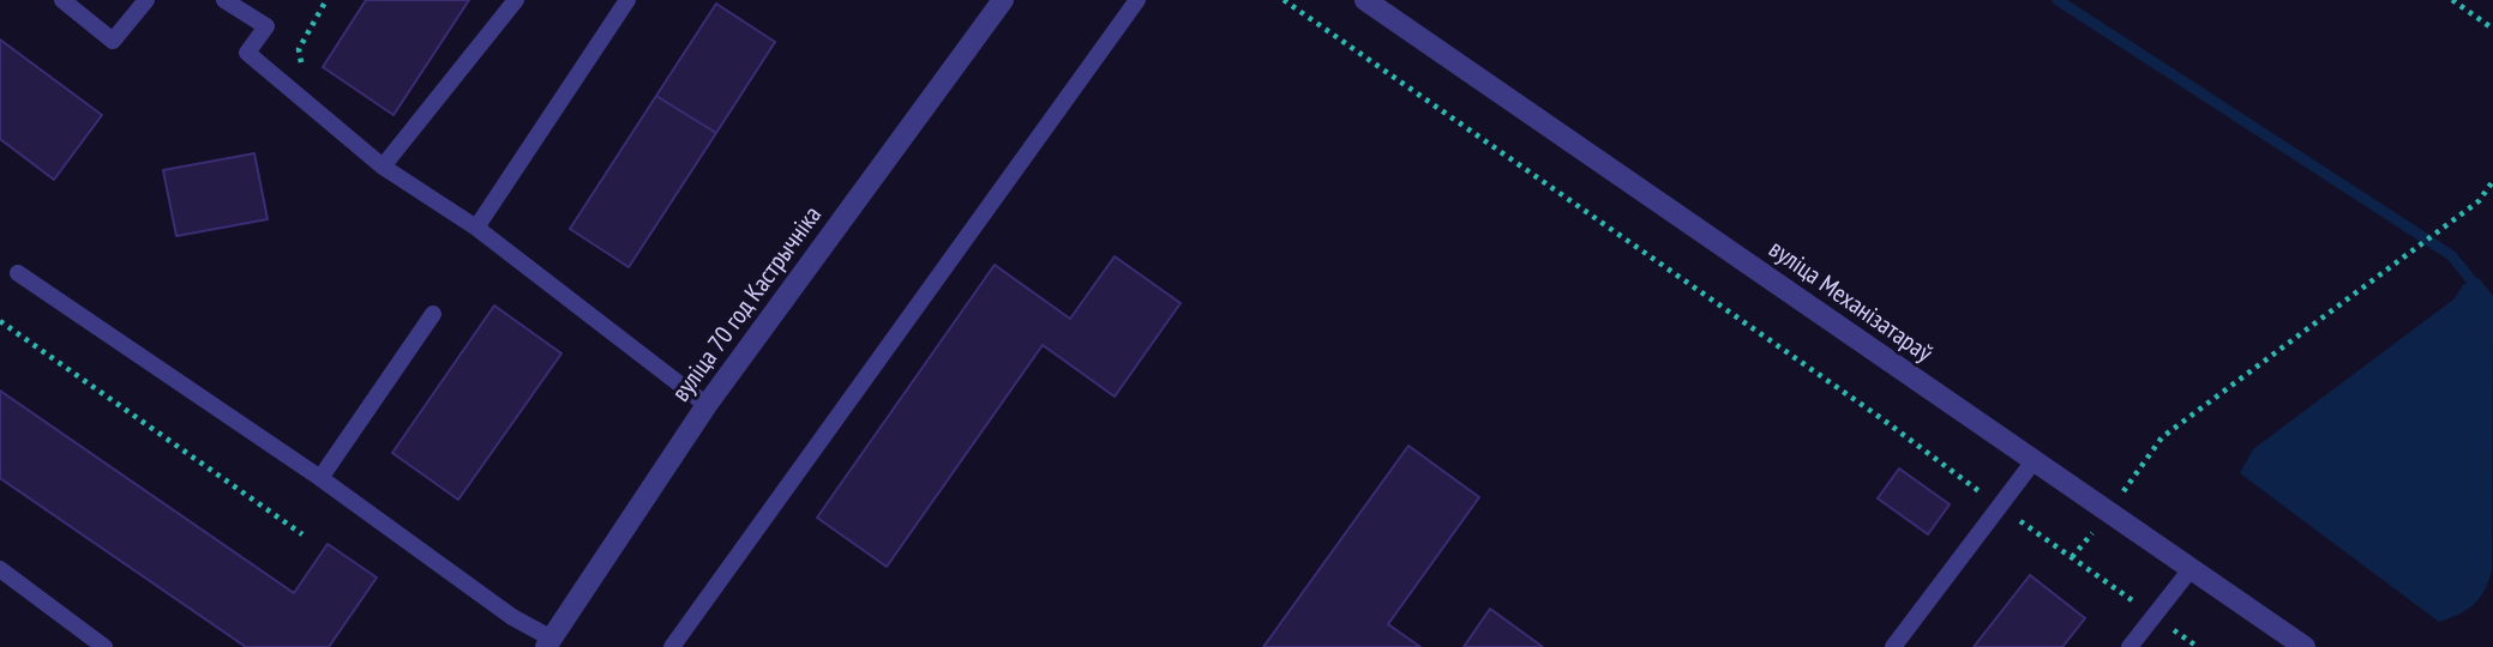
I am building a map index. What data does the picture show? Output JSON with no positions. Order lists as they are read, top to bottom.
{
  "streets": {
    "street": ["вуліца Механізатараў", "вуліца 70 год Кастрычніка"]
  }
}
